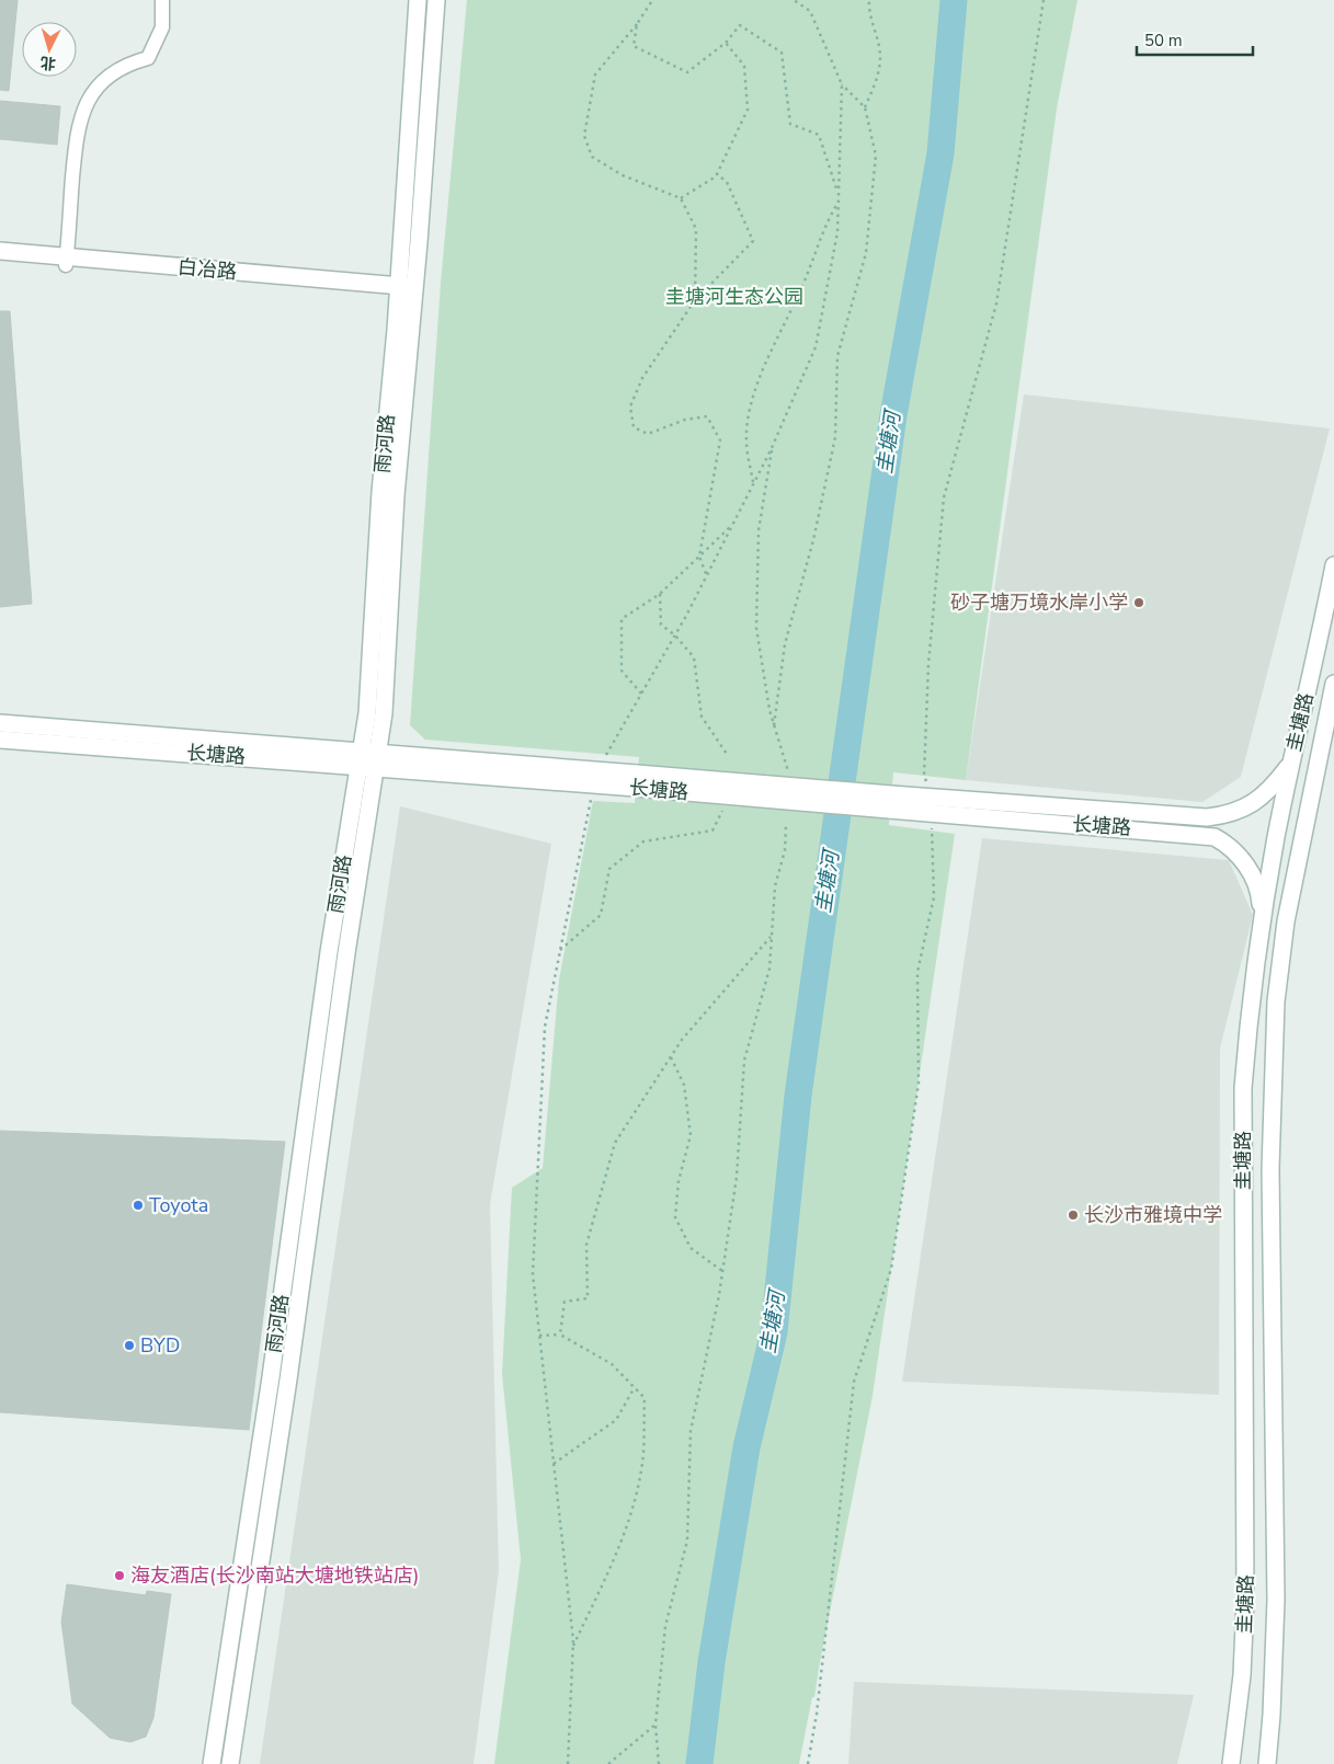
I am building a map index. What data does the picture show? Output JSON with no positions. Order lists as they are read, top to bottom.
{
  "streets": {
    "main road": [
      "白冶路",
      "雨河路",
      "圭塘路",
      "长塘路"
    ]
  },
  "crossings": [
    ["白冶路", "雨河路"],
    ["雨河路", "长塘路"],
    ["圭塘路", "长塘路"]
  ],
  "water": ["圭塘河"],
  "parks": ["圭塘河生态公园"],
  "places": [
    "砂子塘万境水岸小学",
    "Toyota",
    "长沙市雅境中学",
    "BYD",
    "海友酒店(长沙南站大塘地铁站店)"
  ],
  "scale_bar": "50 m",
  "north": "bottom"
}
